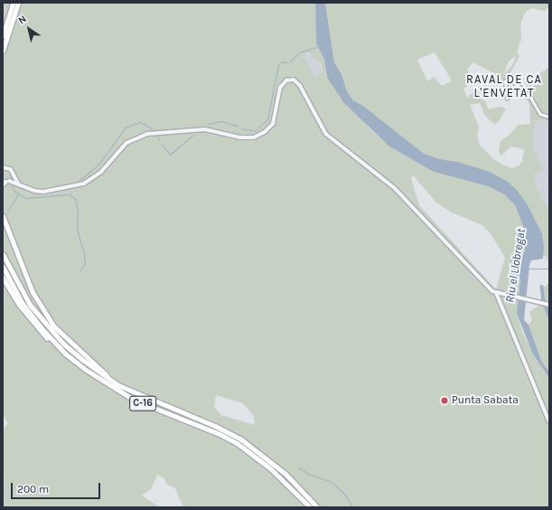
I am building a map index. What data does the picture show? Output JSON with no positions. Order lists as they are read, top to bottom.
{
  "streets": {
    "highway": ["C-16"]
  },
  "districts": ["RAVAL DE CA L'ENVETAT"],
  "water": ["Riu el Llobregat"],
  "places": ["Punta Sabata"],
  "scale_bar": "200 m",
  "north": "top left"
}
